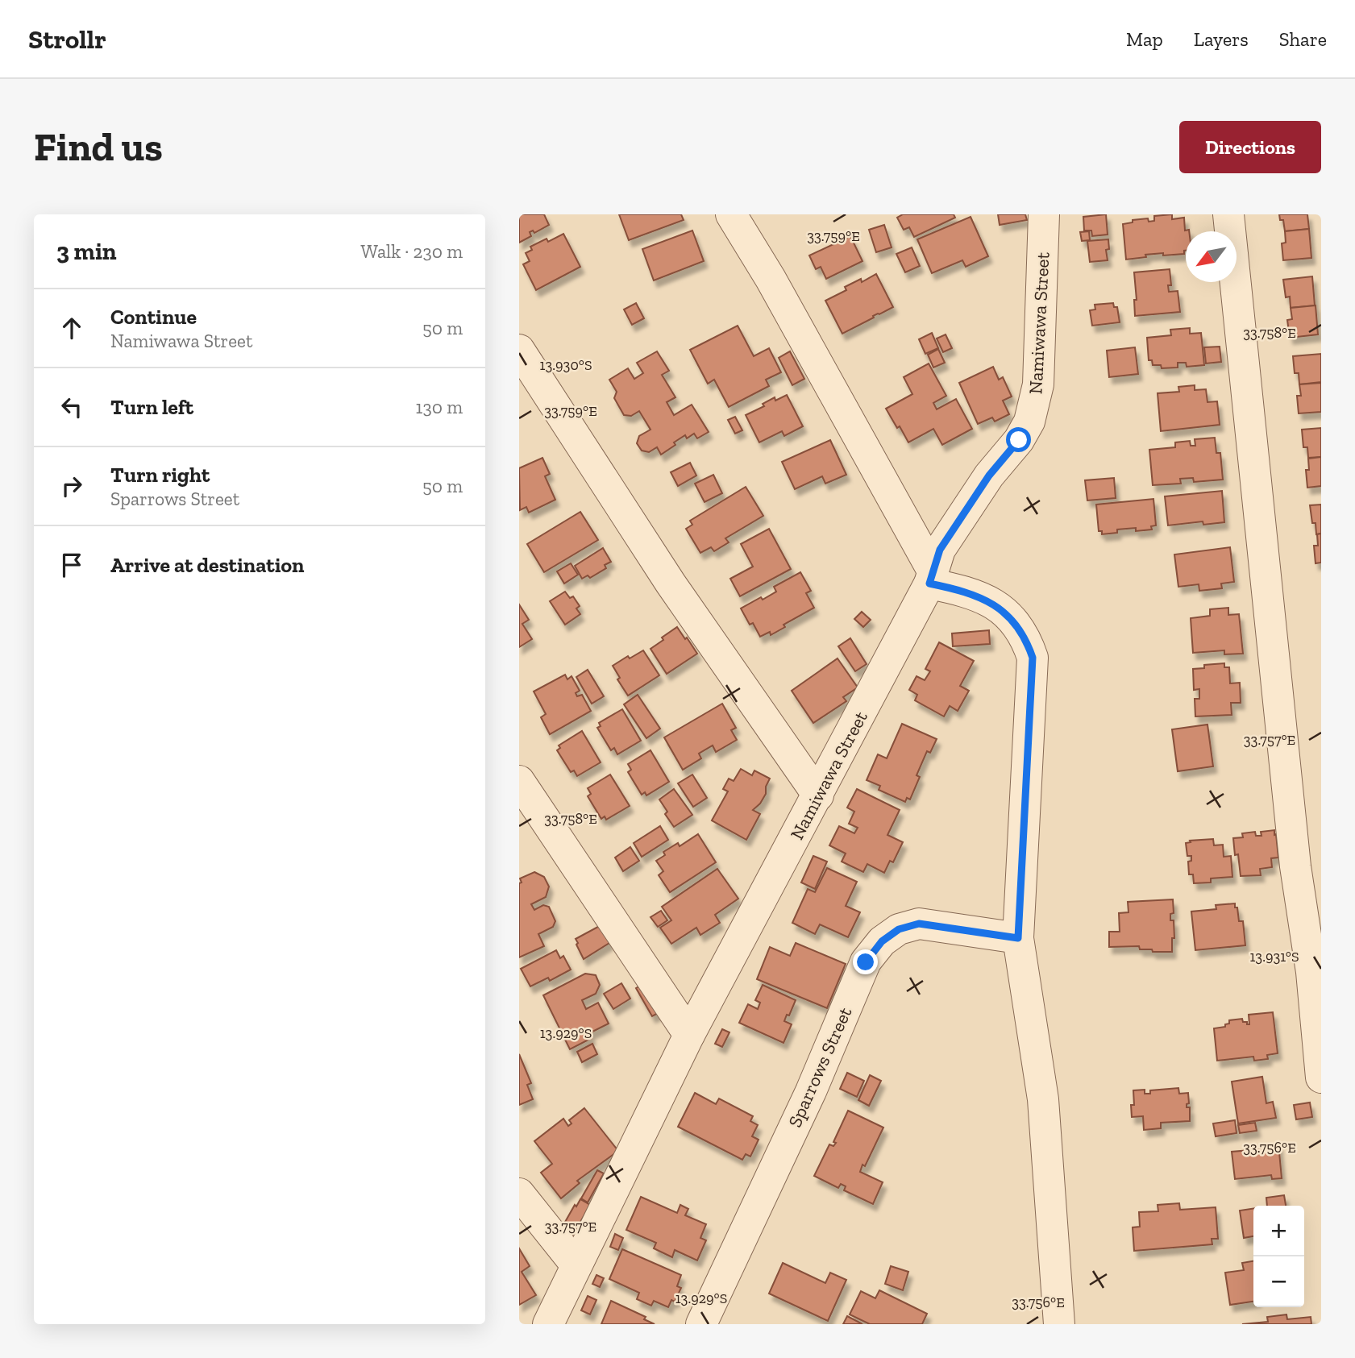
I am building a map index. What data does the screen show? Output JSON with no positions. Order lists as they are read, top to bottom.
{
  "streets": {
    "street": ["Namiwawa Street", "Sparrows Street"]
  },
  "north": "bottom left",
  "page": {
    "header": "Strollr",
    "nav": ["Map", "Layers", "Share"],
    "buttons": "Directions",
    "title": "Find us",
    "heading": ["3 min", "Walk · 230 m"],
    "list": [
      ["Continue", "Namiwawa Street", "50 m"],
      ["Turn left", "130 m"],
      ["Turn right", "Sparrows Street", "50 m"],
      "Arrive at destination"
    ],
    "map_buttons": ["+", "−"]
  },
  "coordinates": [
    "33.759°E",
    "33.758°E",
    "13.930°S",
    "33.757°E",
    "13.931°S",
    "13.929°S",
    "33.756°E"
  ]
}
